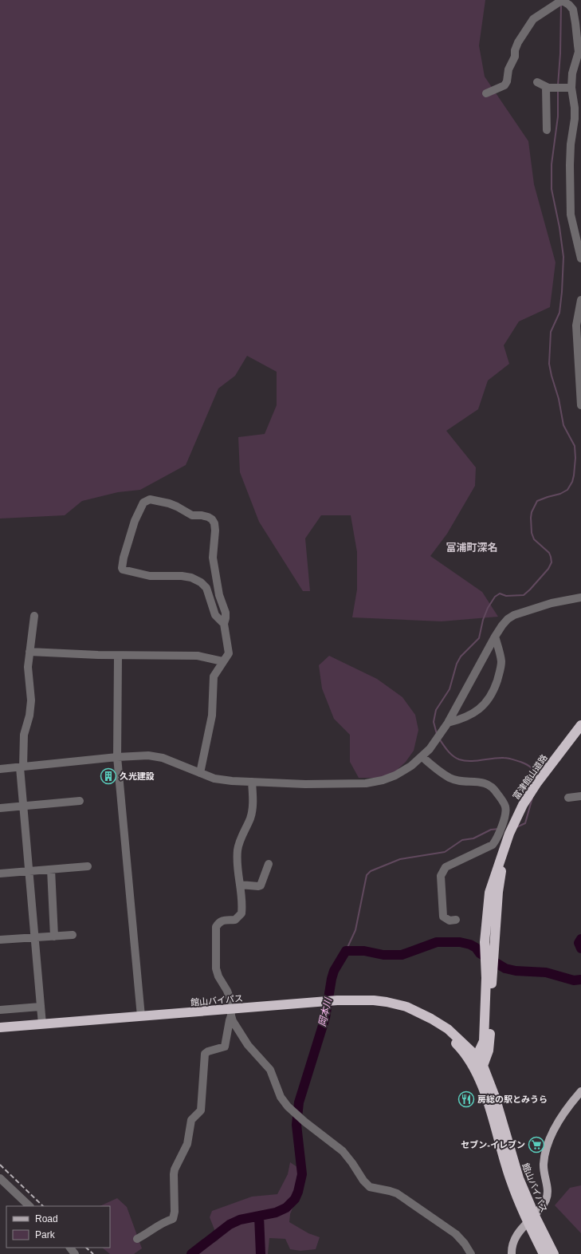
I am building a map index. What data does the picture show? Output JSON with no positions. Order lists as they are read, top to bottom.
{
  "streets": {
    "highway": ["富津館山道路", "館山バイパス"]
  },
  "districts": ["富浦町深名"],
  "water": ["岡本川"],
  "places": {
    "building": ["久光建設"],
    "restaurant": ["房総の駅とみうら"],
    "supermarket": ["セブン-イレブン"]
  },
  "legend": ["Road", "Park"]
}
